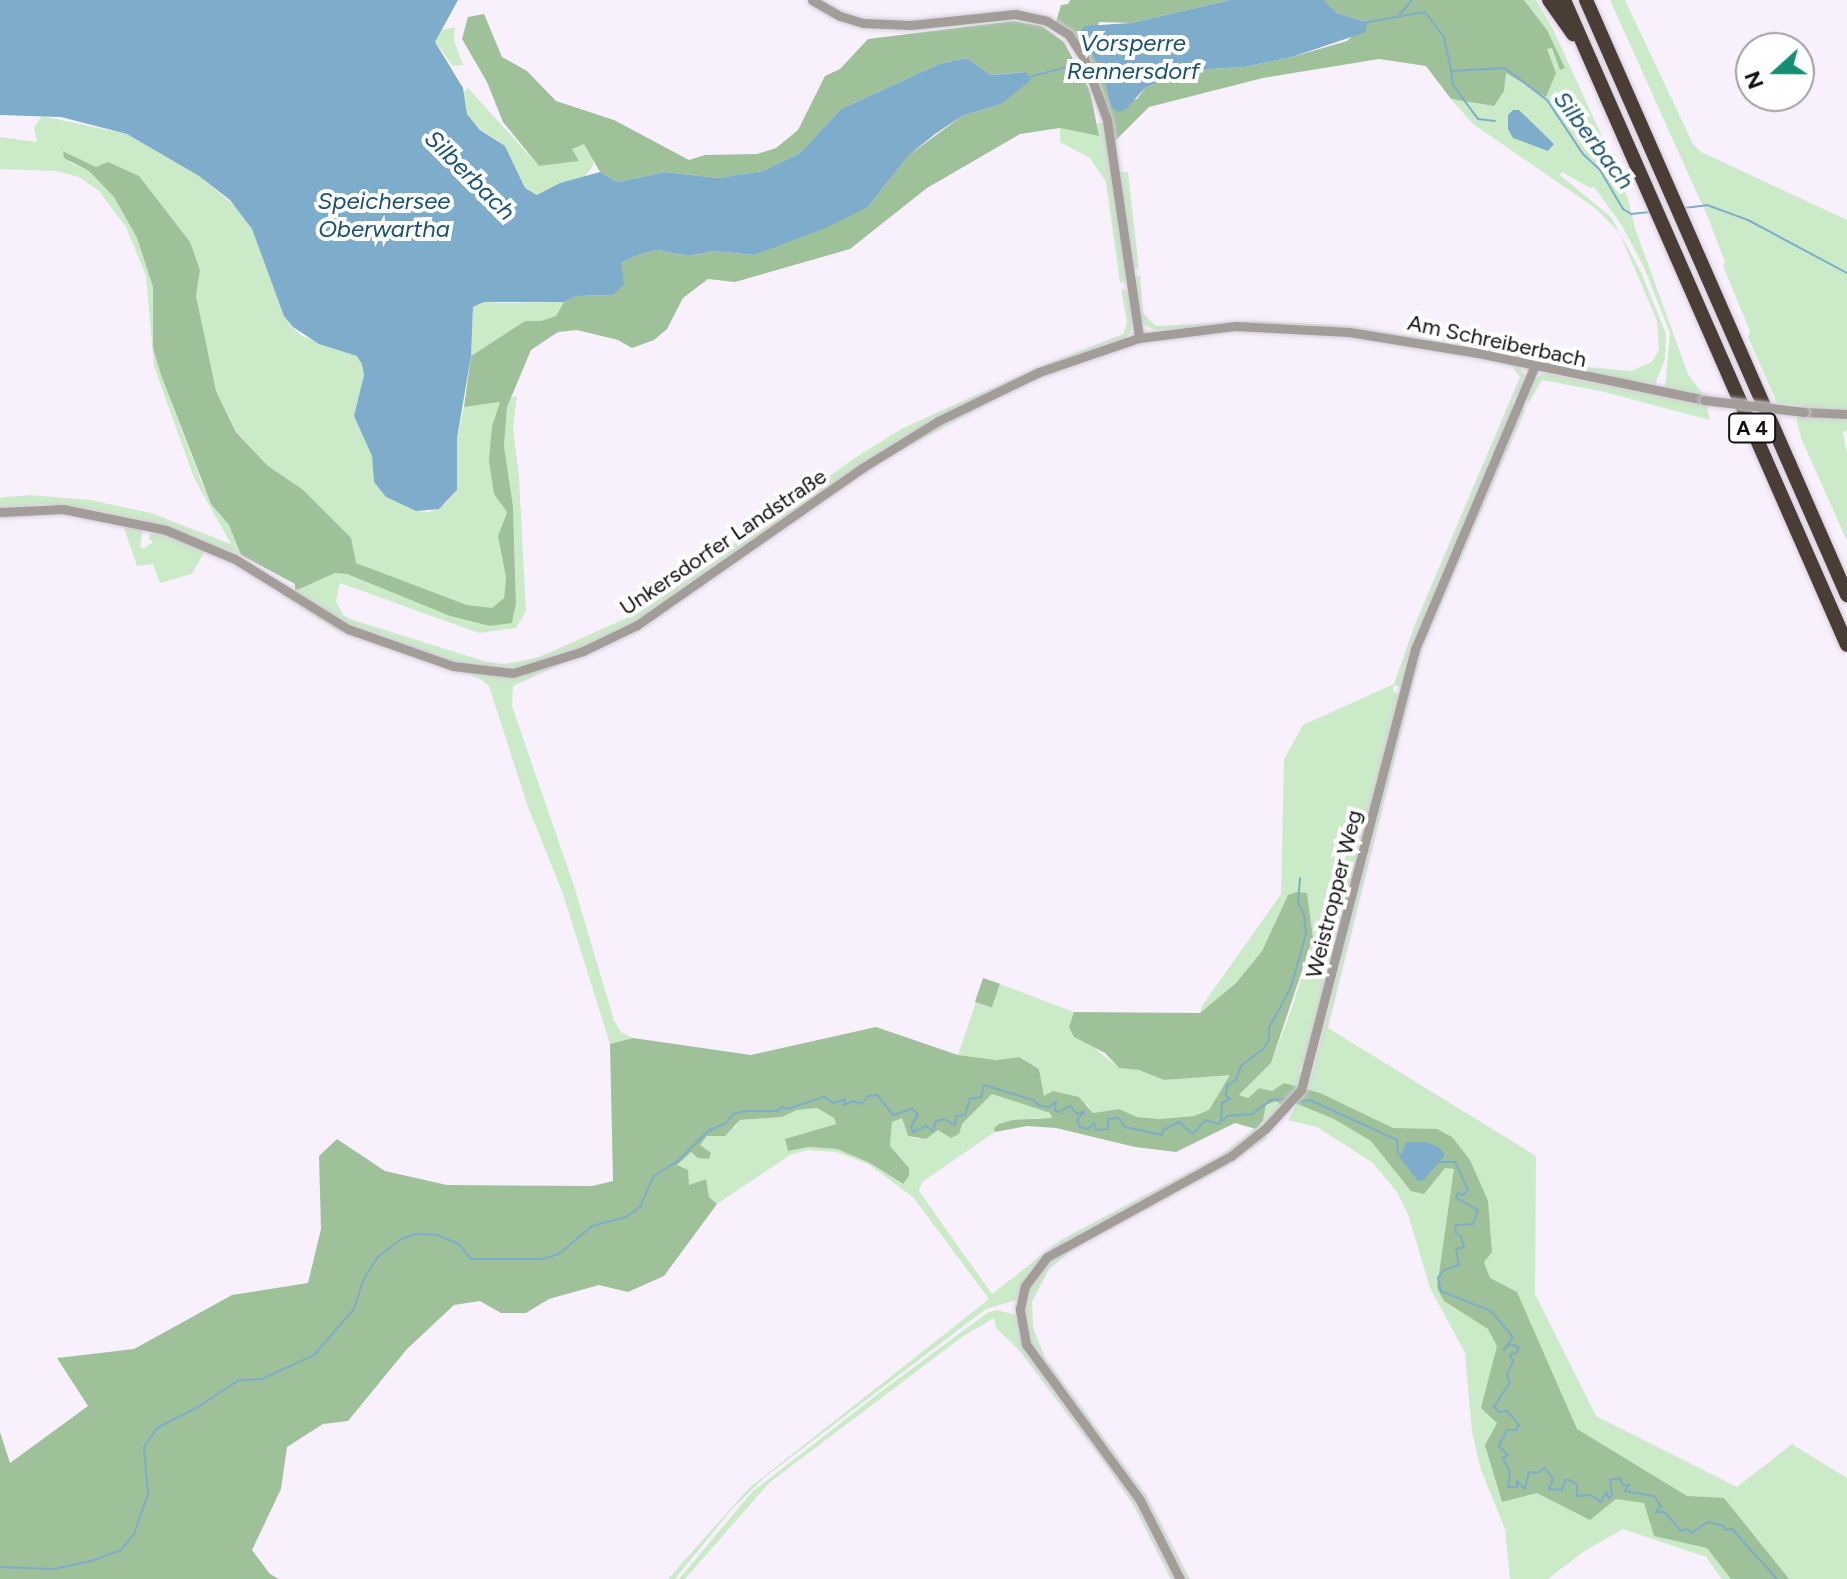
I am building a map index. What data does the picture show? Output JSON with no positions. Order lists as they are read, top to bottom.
{
  "streets": {
    "highway": ["A 4"],
    "street": ["Am Schreiberbach", "Unkersdorfer Landstraße", "Weistropper Weg"]
  },
  "crossings": [
    ["Am Schreiberbach", "Unkersdorfer Landstraße"],
    ["Am Schreiberbach", "Weistropper Weg"]
  ],
  "water": ["Vorsperre Rennersdorf", "Silberbach", "Speichersee Oberwartha"],
  "north": "left"
}
